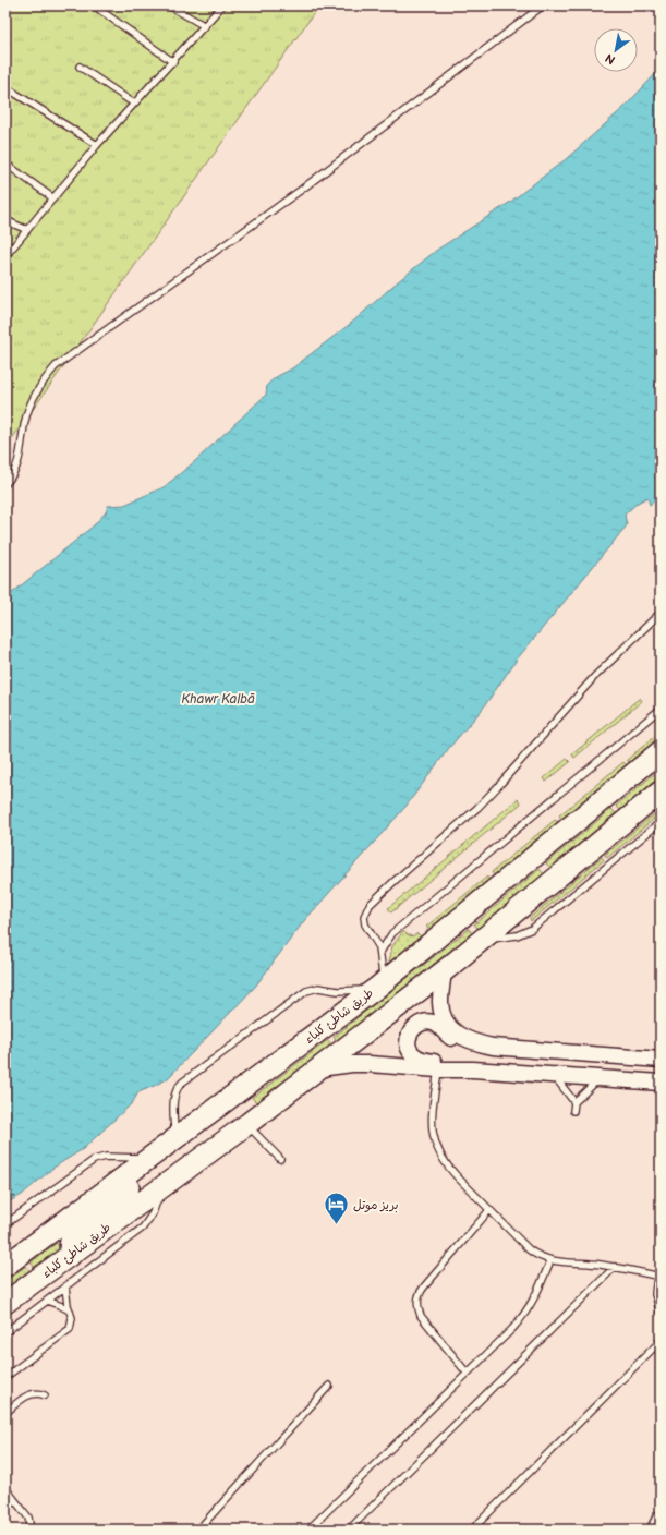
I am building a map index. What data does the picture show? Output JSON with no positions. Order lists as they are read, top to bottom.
{
  "streets": {
    "highway": ["طريق شاطئ كلباء"]
  },
  "water": ["Khawr Kalbā"],
  "places": {
    "hotel": ["بريز موتل"]
  },
  "north": "bottom left"
}
